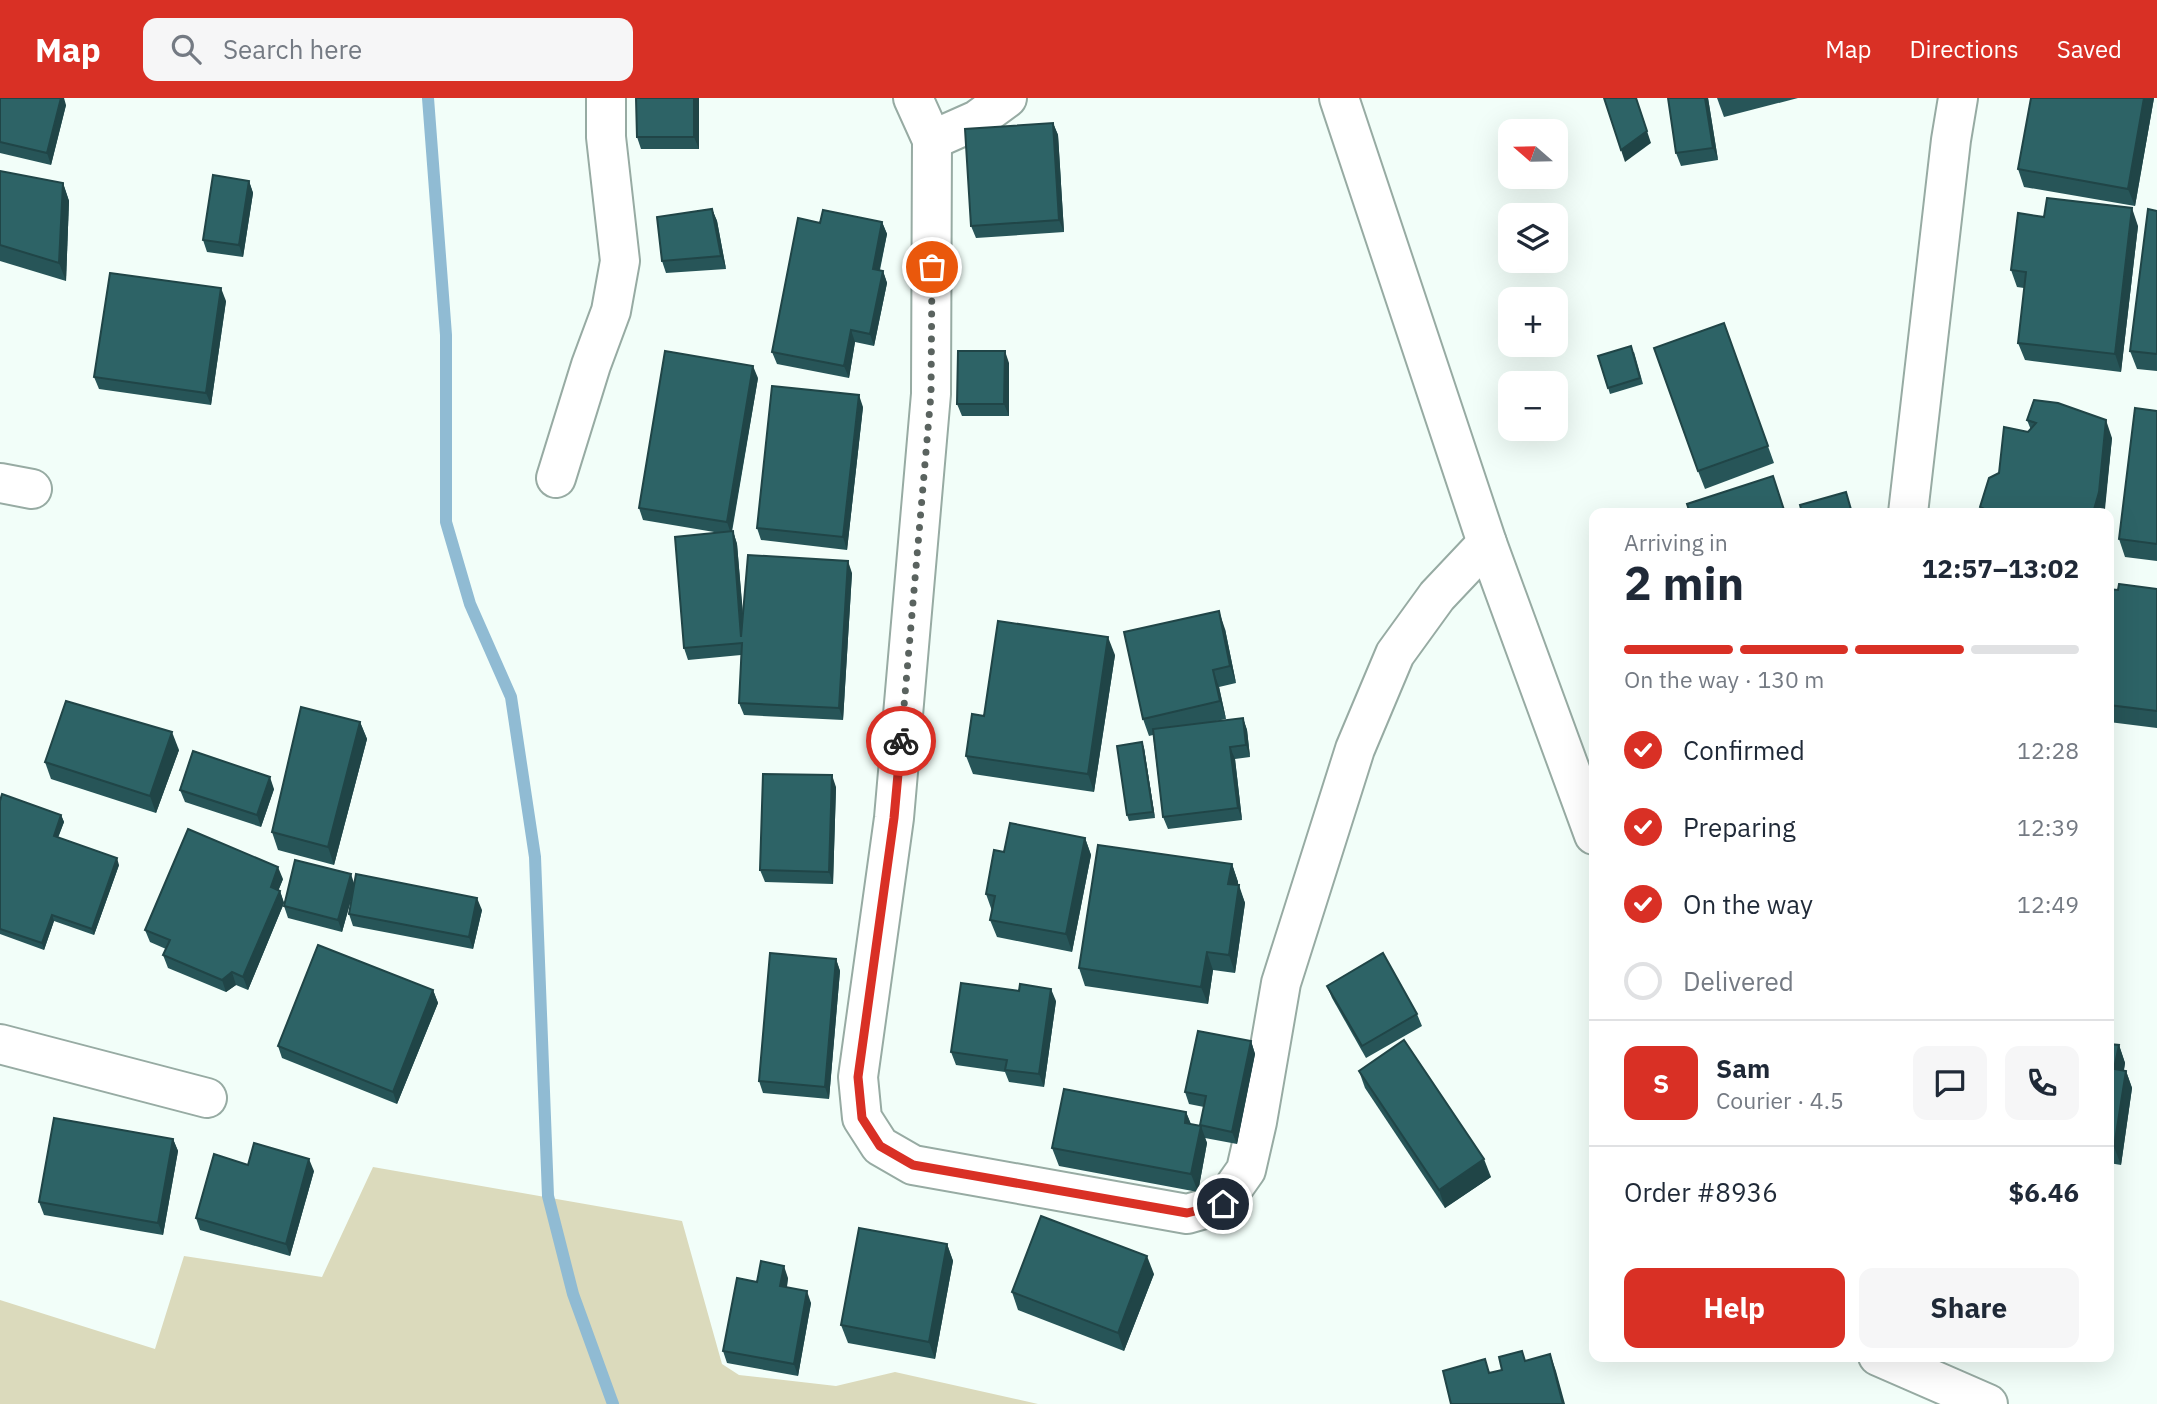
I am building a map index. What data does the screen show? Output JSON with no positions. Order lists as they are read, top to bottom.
{
  "north": "left",
  "page": {
    "header": "Map",
    "search": "Search here",
    "nav": ["Map", "Directions", "Saved"],
    "map_buttons": ["+", "−"],
    "heading": ["2 min", "Arriving in", "12:57–13:02"],
    "panel": [
      "Sam",
      "Courier · 4.5",
      "Order #8936",
      "$6.46"
    ],
    "bar": "On the way · 130 m",
    "list": [
      ["Confirmed", "12:28"],
      ["Preparing", "12:39"],
      ["On the way", "12:49"],
      "Delivered"
    ],
    "round": "S",
    "buttons": ["Help", "Share"]
  }
}
